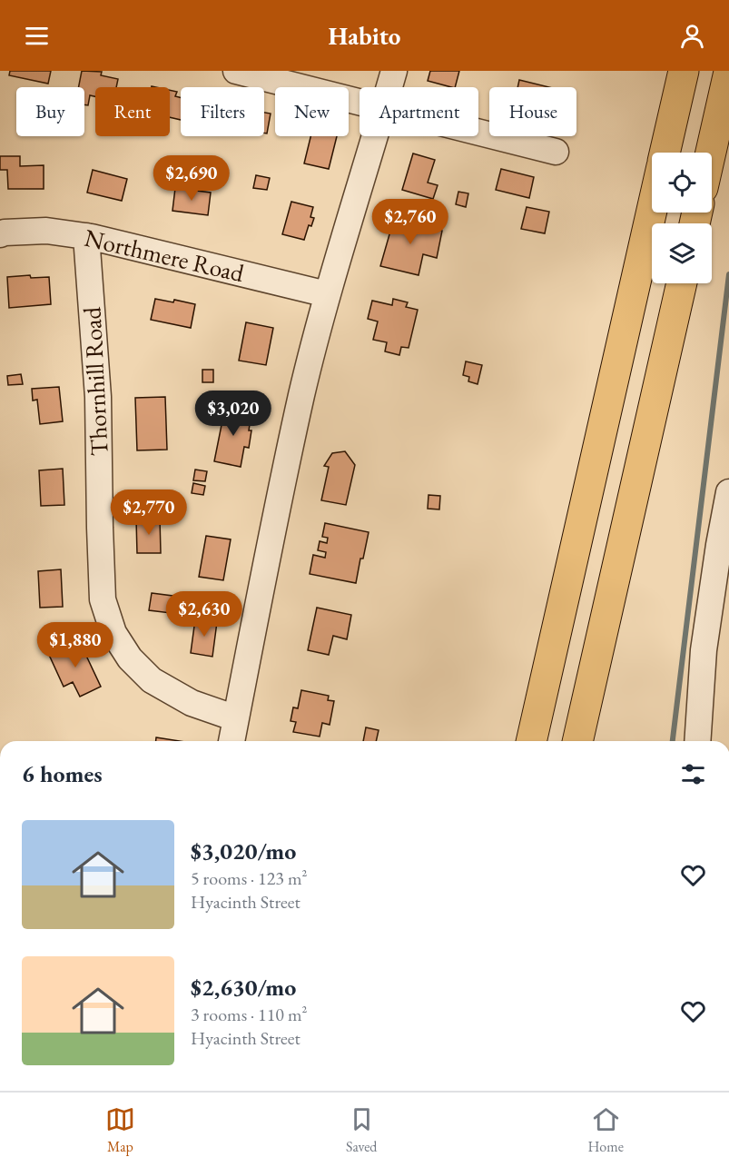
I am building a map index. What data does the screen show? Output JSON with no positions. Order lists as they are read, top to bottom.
{
  "streets": {
    "street": ["Northmere Road", "Thornhill Road"]
  },
  "crossings": [
    ["Northmere Road", "Thornhill Road"]
  ],
  "page": {
    "header": "Habito",
    "chip": [
      "Buy",
      "Rent",
      "Filters",
      "New",
      "Apartment",
      "House"
    ],
    "price": [
      "$2,690",
      "$2,760",
      "$3,020",
      "$2,770",
      "$2,630",
      "$1,880"
    ],
    "heading": "6 homes",
    "list": [
      {
        "name": "$3,020/mo",
        "note": "5 rooms · 123 m² · Hyacinth Street"
      },
      {
        "name": "$2,630/mo",
        "note": "3 rooms · 110 m² · Hyacinth Street"
      }
    ],
    "tabs": ["Map", "Saved", "Home"]
  }
}
